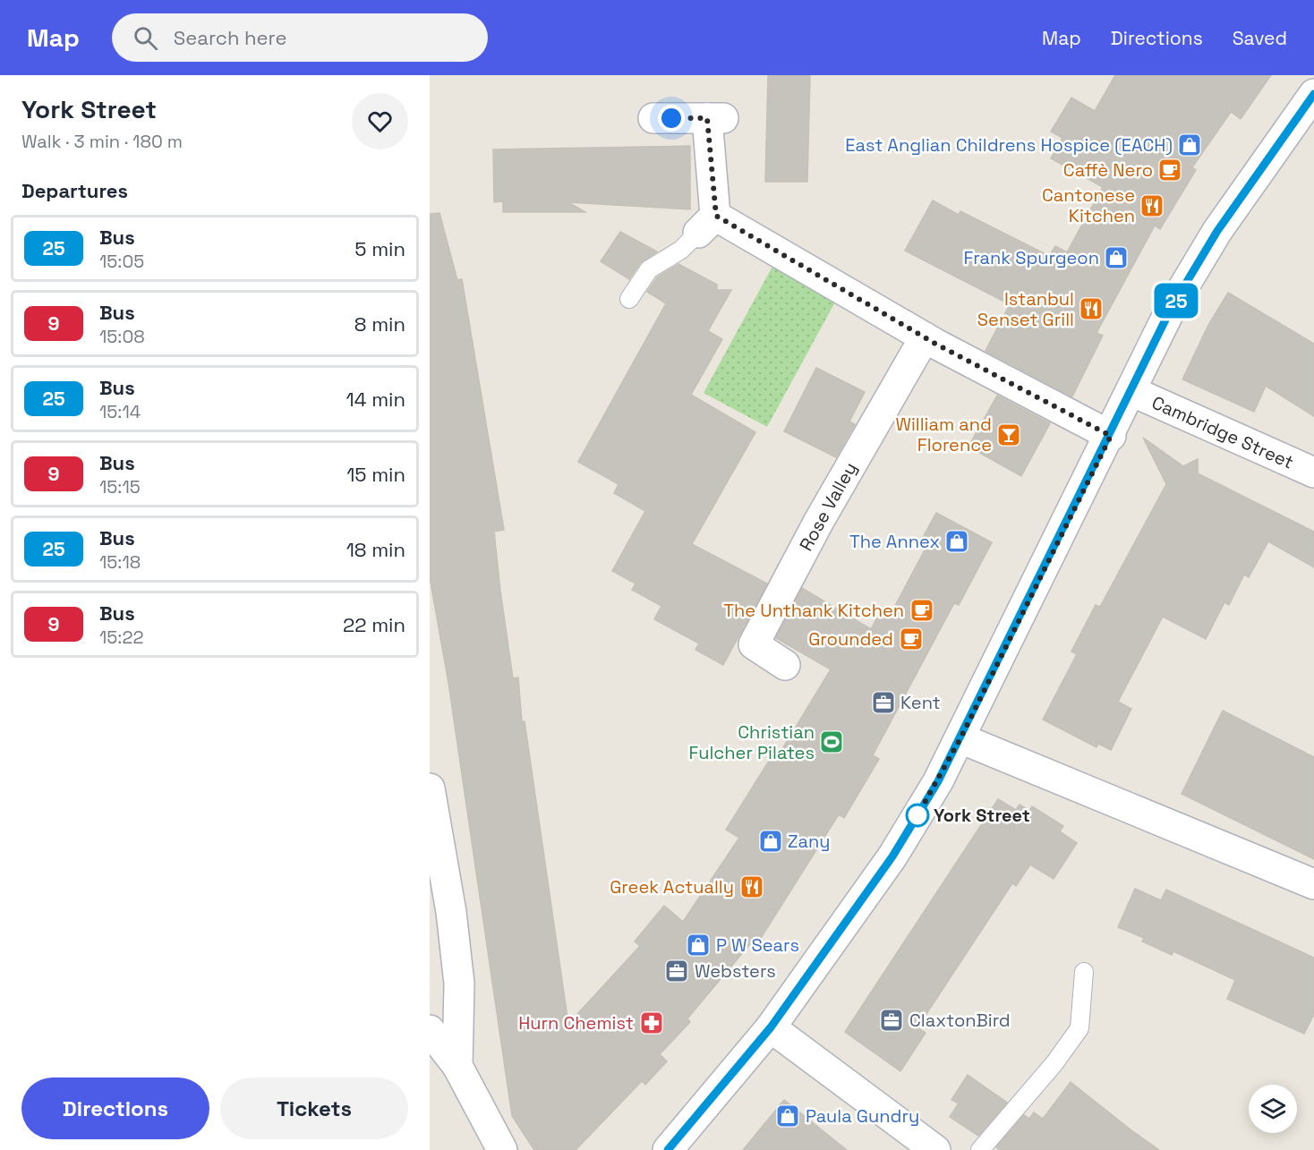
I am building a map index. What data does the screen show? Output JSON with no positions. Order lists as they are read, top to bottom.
{
  "streets": {
    "street": ["Cambridge Street", "Rose Valley"]
  },
  "places": {
    "shop": [
      "East Anglian Childrens Hospice (EACH)",
      "Frank Spurgeon",
      "The Annex",
      "Zany",
      "P W Sears",
      "Paula Gundry"
    ],
    "cafe": ["Caffè Nero", "The Unthank Kitchen", "Grounded"],
    "restaurant": ["Cantonese Kitchen", "Istanbul Senset Grill", "Greek Actually"],
    "bar": ["William and Florence"],
    "office": ["Kent", "Websters", "ClaxtonBird"],
    "sports": ["Christian Fulcher Pilates"],
    "other": ["York Street"],
    "pharmacy": ["Hurn Chemist"]
  },
  "lines": ["bus line 25"],
  "page": {
    "header": "Map",
    "search": "Search here",
    "nav": ["Map", "Directions", "Saved"],
    "heading": [
      ["York Street", "Walk · 3 min · 180 m"],
      "Departures"
    ],
    "on_map": "25",
    "list": [
      {
        "mark": "25",
        "name": "Bus",
        "note": "15:05",
        "value": "5 min"
      },
      {
        "mark": "9",
        "name": "Bus",
        "note": "15:08",
        "value": "8 min"
      },
      {
        "mark": "25",
        "name": "Bus",
        "note": "15:14",
        "value": "14 min"
      },
      {
        "mark": "9",
        "name": "Bus",
        "note": "15:15",
        "value": "15 min"
      },
      {
        "mark": "25",
        "name": "Bus",
        "note": "15:18",
        "value": "18 min"
      },
      {
        "mark": "9",
        "name": "Bus",
        "note": "15:22",
        "value": "22 min"
      }
    ],
    "buttons": ["Directions", "Tickets"]
  }
}
